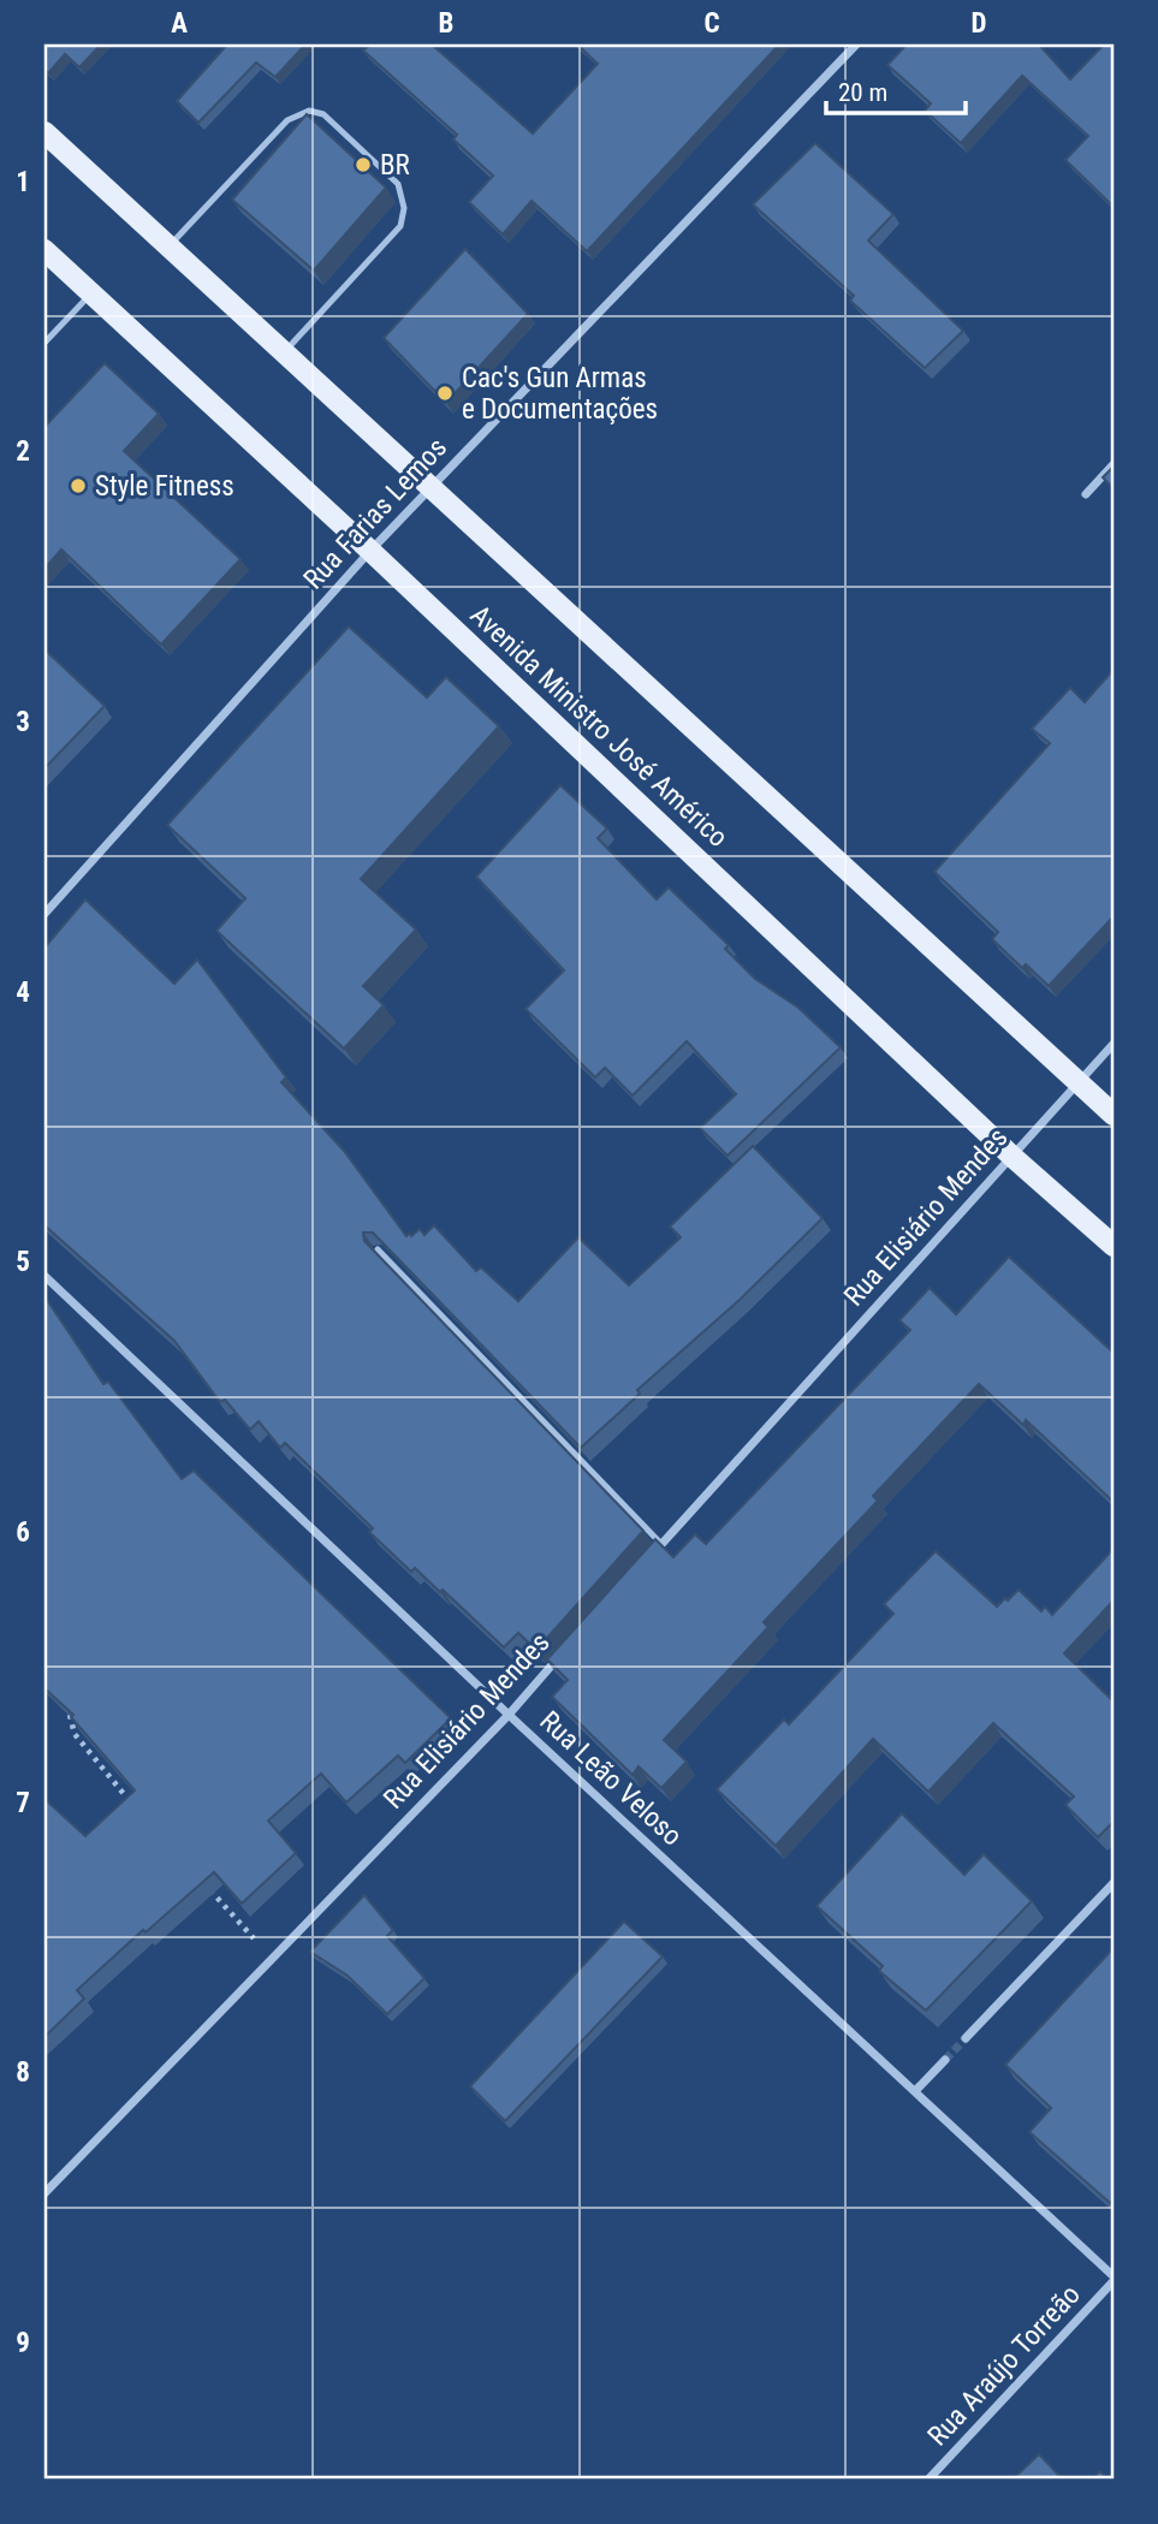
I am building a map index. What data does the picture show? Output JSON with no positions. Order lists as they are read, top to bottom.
{
  "streets": {
    "main road": ["Avenida Ministro José Américo"],
    "street": [
      "Rua Farias Lemos",
      "Rua Elisiário Mendes",
      "Rua Leão Veloso",
      "Rua Araújo Torreão"
    ]
  },
  "crossings": [
    ["Rua Farias Lemos", "Avenida Ministro José Américo"],
    ["Avenida Ministro José Américo", "Rua Elisiário Mendes"],
    ["Rua Elisiário Mendes", "Rua Leão Veloso"],
    ["Rua Leão Veloso", "Rua Araújo Torreão"]
  ],
  "places": ["BR", "Cac's Gun Armas e Documentações", "Style Fitness"],
  "scale_bar": "20 m",
  "grid": {
    "columns": [
      "A",
      "B",
      "C",
      "D"
    ],
    "rows": [
      "1",
      "2",
      "3",
      "4",
      "5",
      "6",
      "7",
      "8",
      "9"
    ]
  }
}
